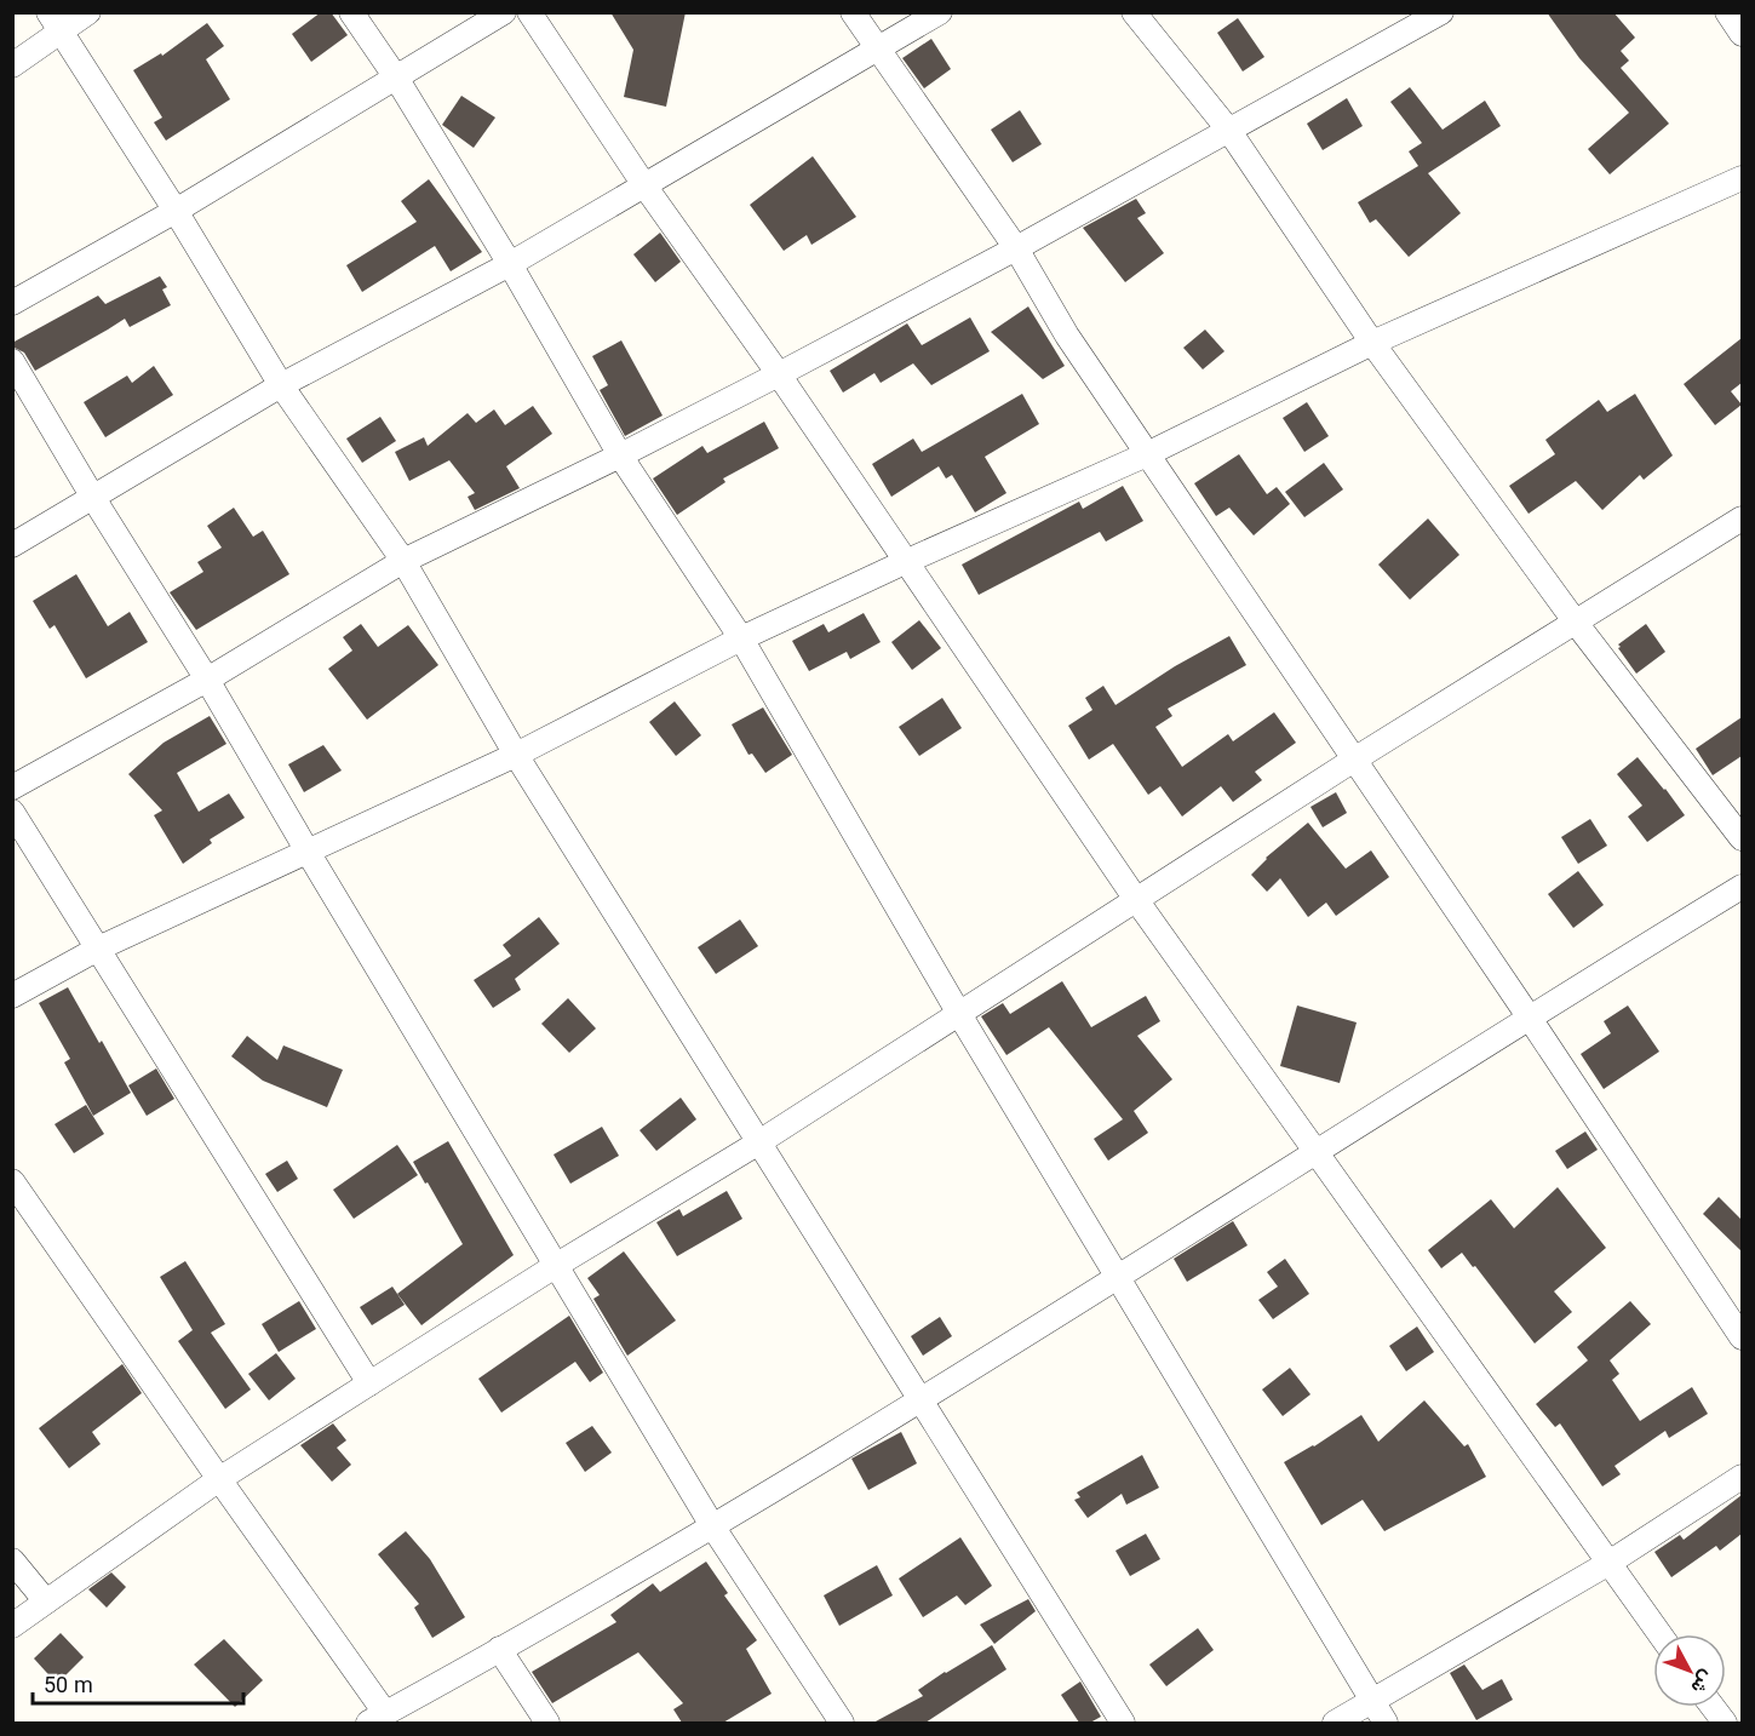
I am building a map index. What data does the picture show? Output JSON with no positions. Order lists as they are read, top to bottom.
{
  "scale_bar": "50 m",
  "north": "bottom right"
}
